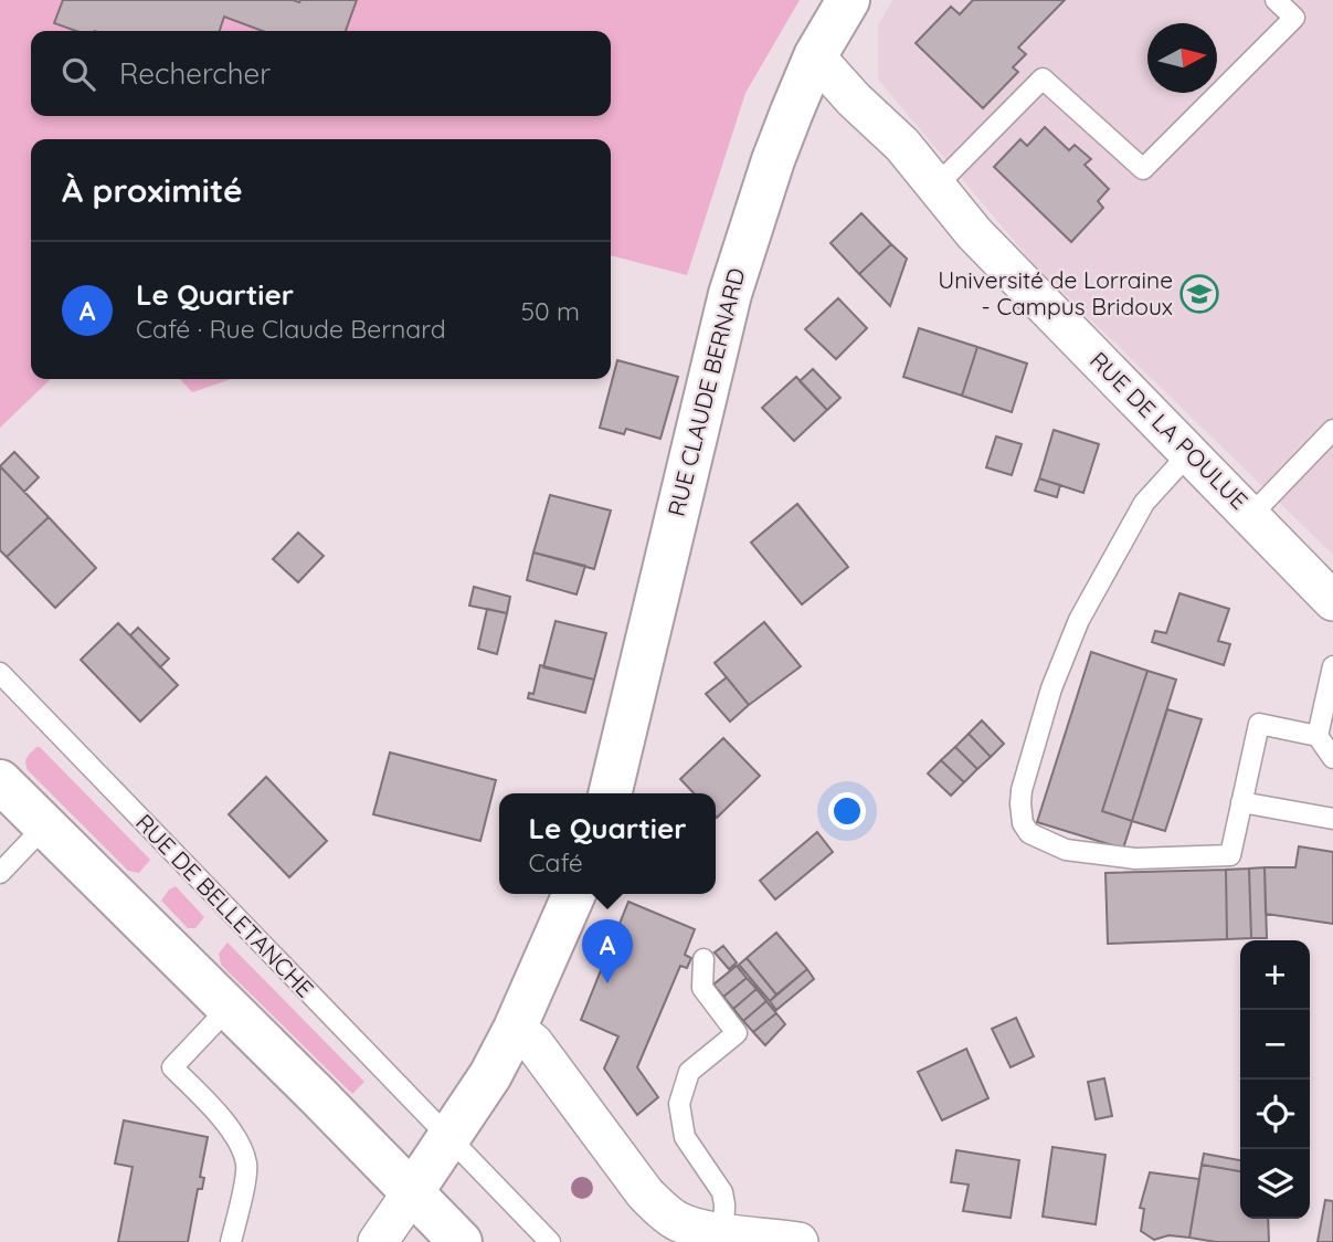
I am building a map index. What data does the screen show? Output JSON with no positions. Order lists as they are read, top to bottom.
{
  "streets": {
    "street": ["RUE CLAUDE BERNARD", "RUE DE LA POULUE"],
    "lane": ["RUE DE BELLETANCHE"]
  },
  "crossings": [
    ["RUE CLAUDE BERNARD", "RUE DE LA POULUE"]
  ],
  "places": {
    "school or university": ["Université de Lorraine - Campus Bridoux"]
  },
  "north": "right",
  "page": {
    "search": "Rechercher",
    "heading": "À proximité",
    "list": [
      {
        "mark": "A",
        "name": "Le Quartier",
        "note": "Café · Rue Claude Bernard",
        "value": "50 m"
      }
    ],
    "popup": ["Le Quartier", "Café"],
    "pins": "A",
    "map_buttons": ["+", "−"]
  }
}
